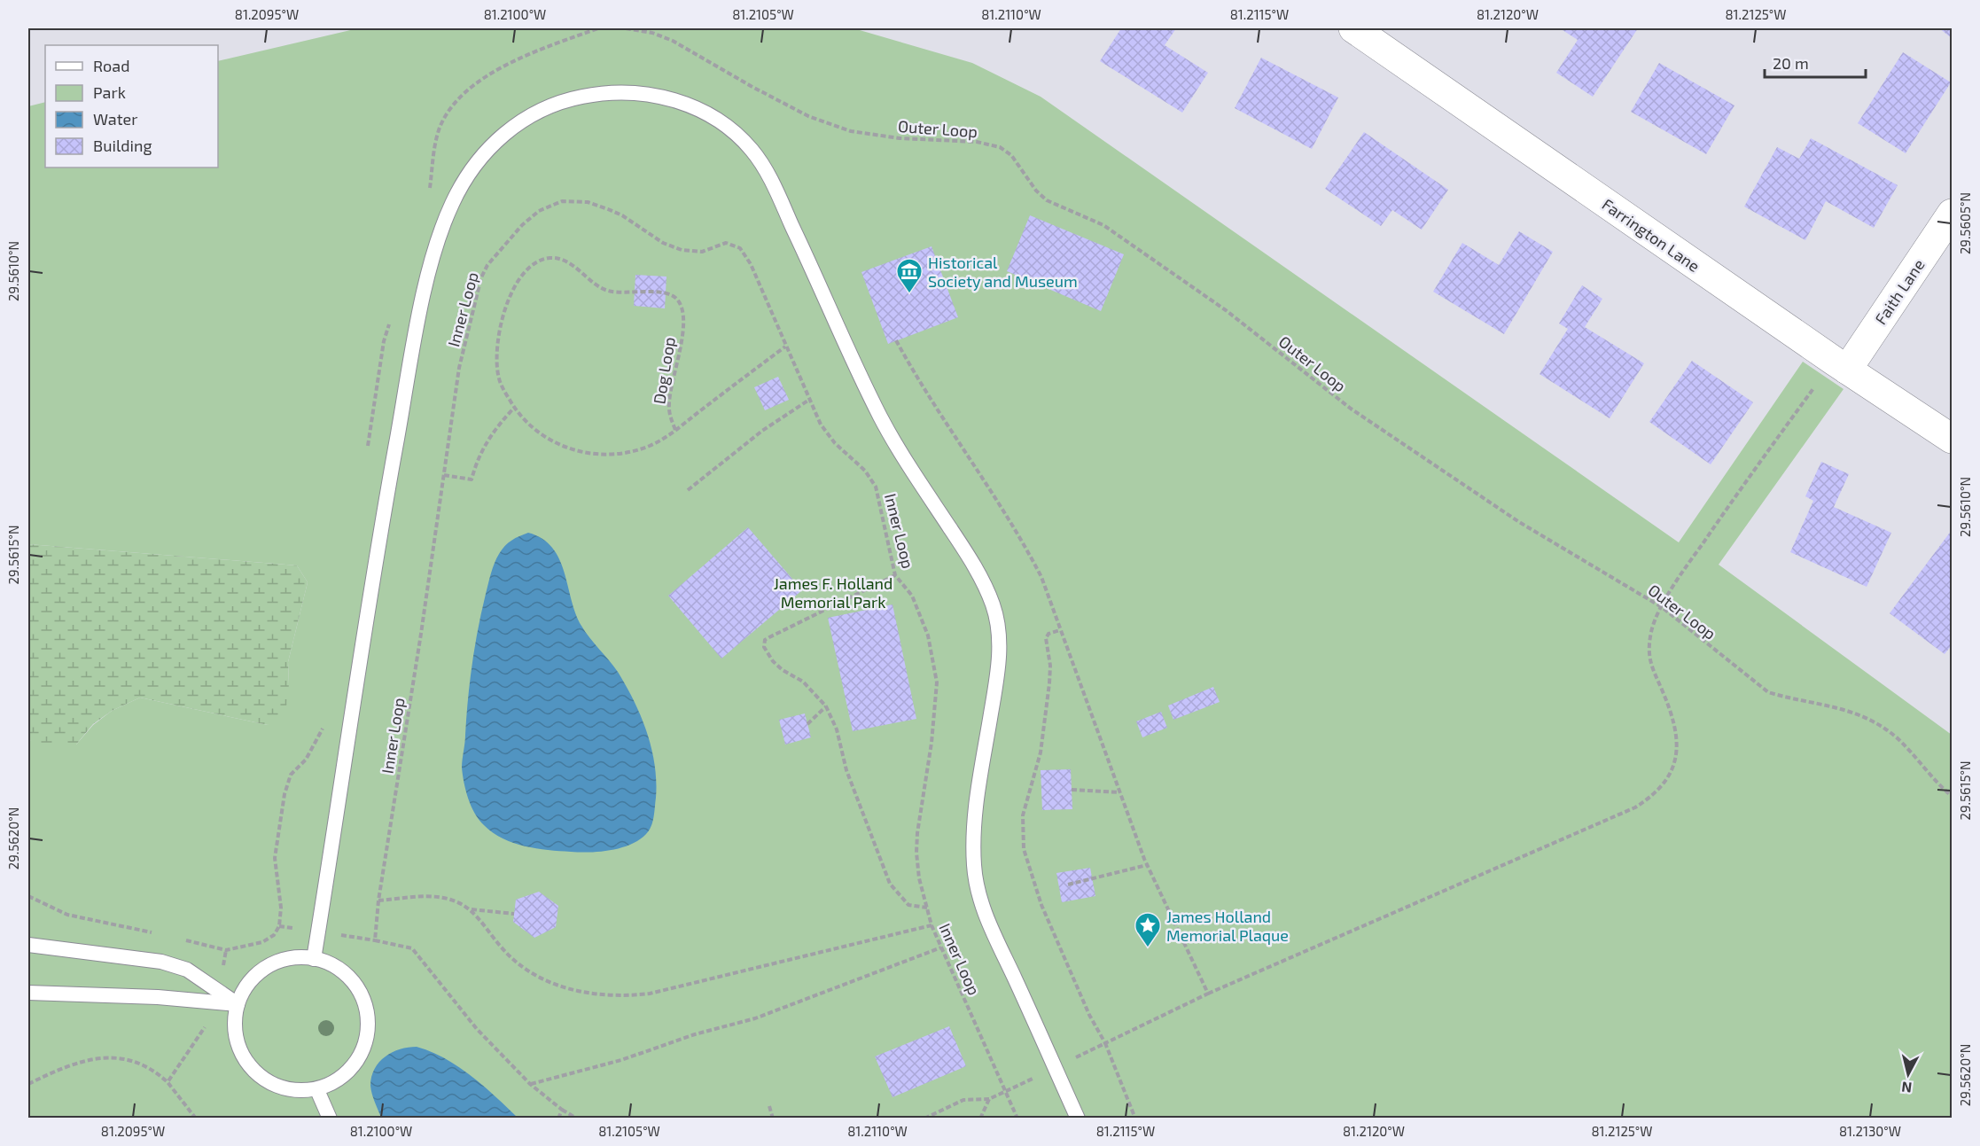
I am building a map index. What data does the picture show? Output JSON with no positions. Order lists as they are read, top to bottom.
{
  "streets": {
    "street": ["Farrington Lane", "Faith Lane"],
    "path": ["Outer Loop", "Inner Loop", "Dog Loop"]
  },
  "crossings": [
    ["Farrington Lane", "Faith Lane"]
  ],
  "parks": ["James F. Holland Memorial Park"],
  "places": {
    "museum": ["Historical Society and Museum"],
    "place": ["James Holland Memorial Plaque"]
  },
  "legend": [
    "Road",
    "Park",
    "Water",
    "Building"
  ],
  "scale_bar": "20 m",
  "north": "bottom",
  "coordinates": [
    "81.2095°W",
    "81.2100°W",
    "81.2105°W",
    "81.2110°W",
    "81.2115°W",
    "81.2120°W",
    "81.2125°W",
    "29.5605°N",
    "29.5610°N",
    "29.5615°N",
    "29.5620°N",
    "81.2130°W"
  ]
}
